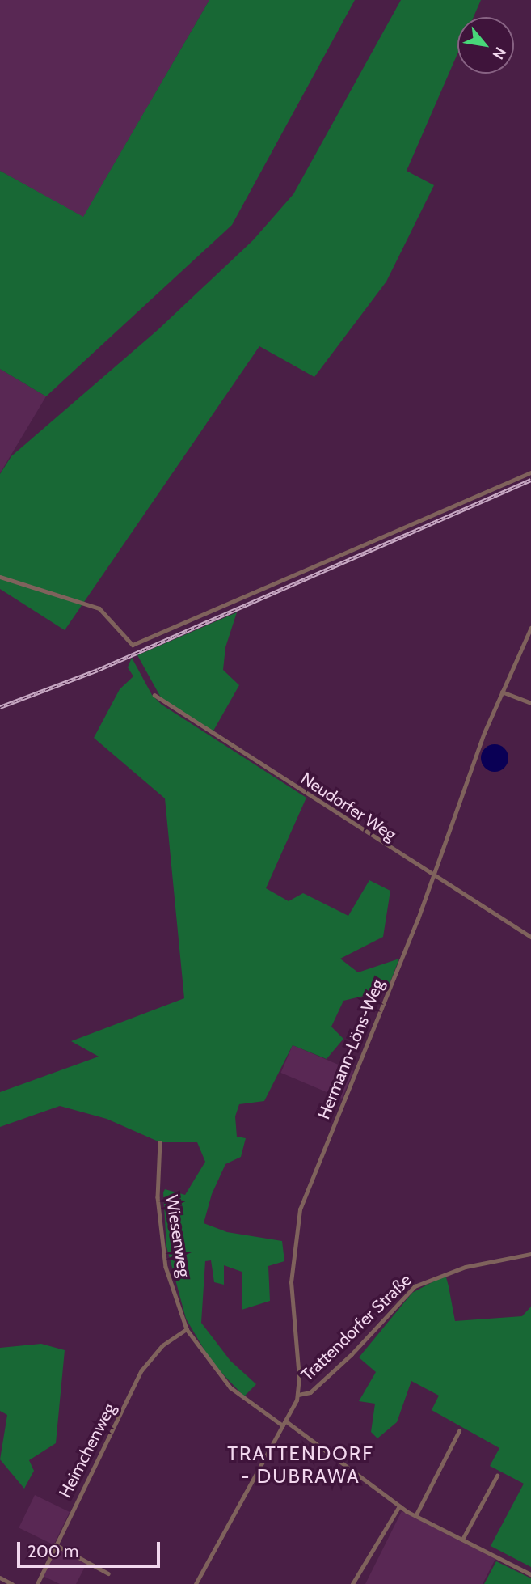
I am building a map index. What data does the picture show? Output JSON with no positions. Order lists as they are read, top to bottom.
{
  "streets": {
    "street": [
      "Neudorfer Weg",
      "Hermann-Löns-Weg",
      "Wiesenweg",
      "Trattendorfer Straße",
      "Heimchenweg"
    ]
  },
  "crossings": [
    ["Neudorfer Weg", "Hermann-Löns-Weg"],
    ["Hermann-Löns-Weg", "Trattendorfer Straße"],
    ["Wiesenweg", "Heimchenweg"]
  ],
  "districts": ["TRATTENDORF - DUBRAWA"],
  "scale_bar": "200 m",
  "north": "bottom right"
}
